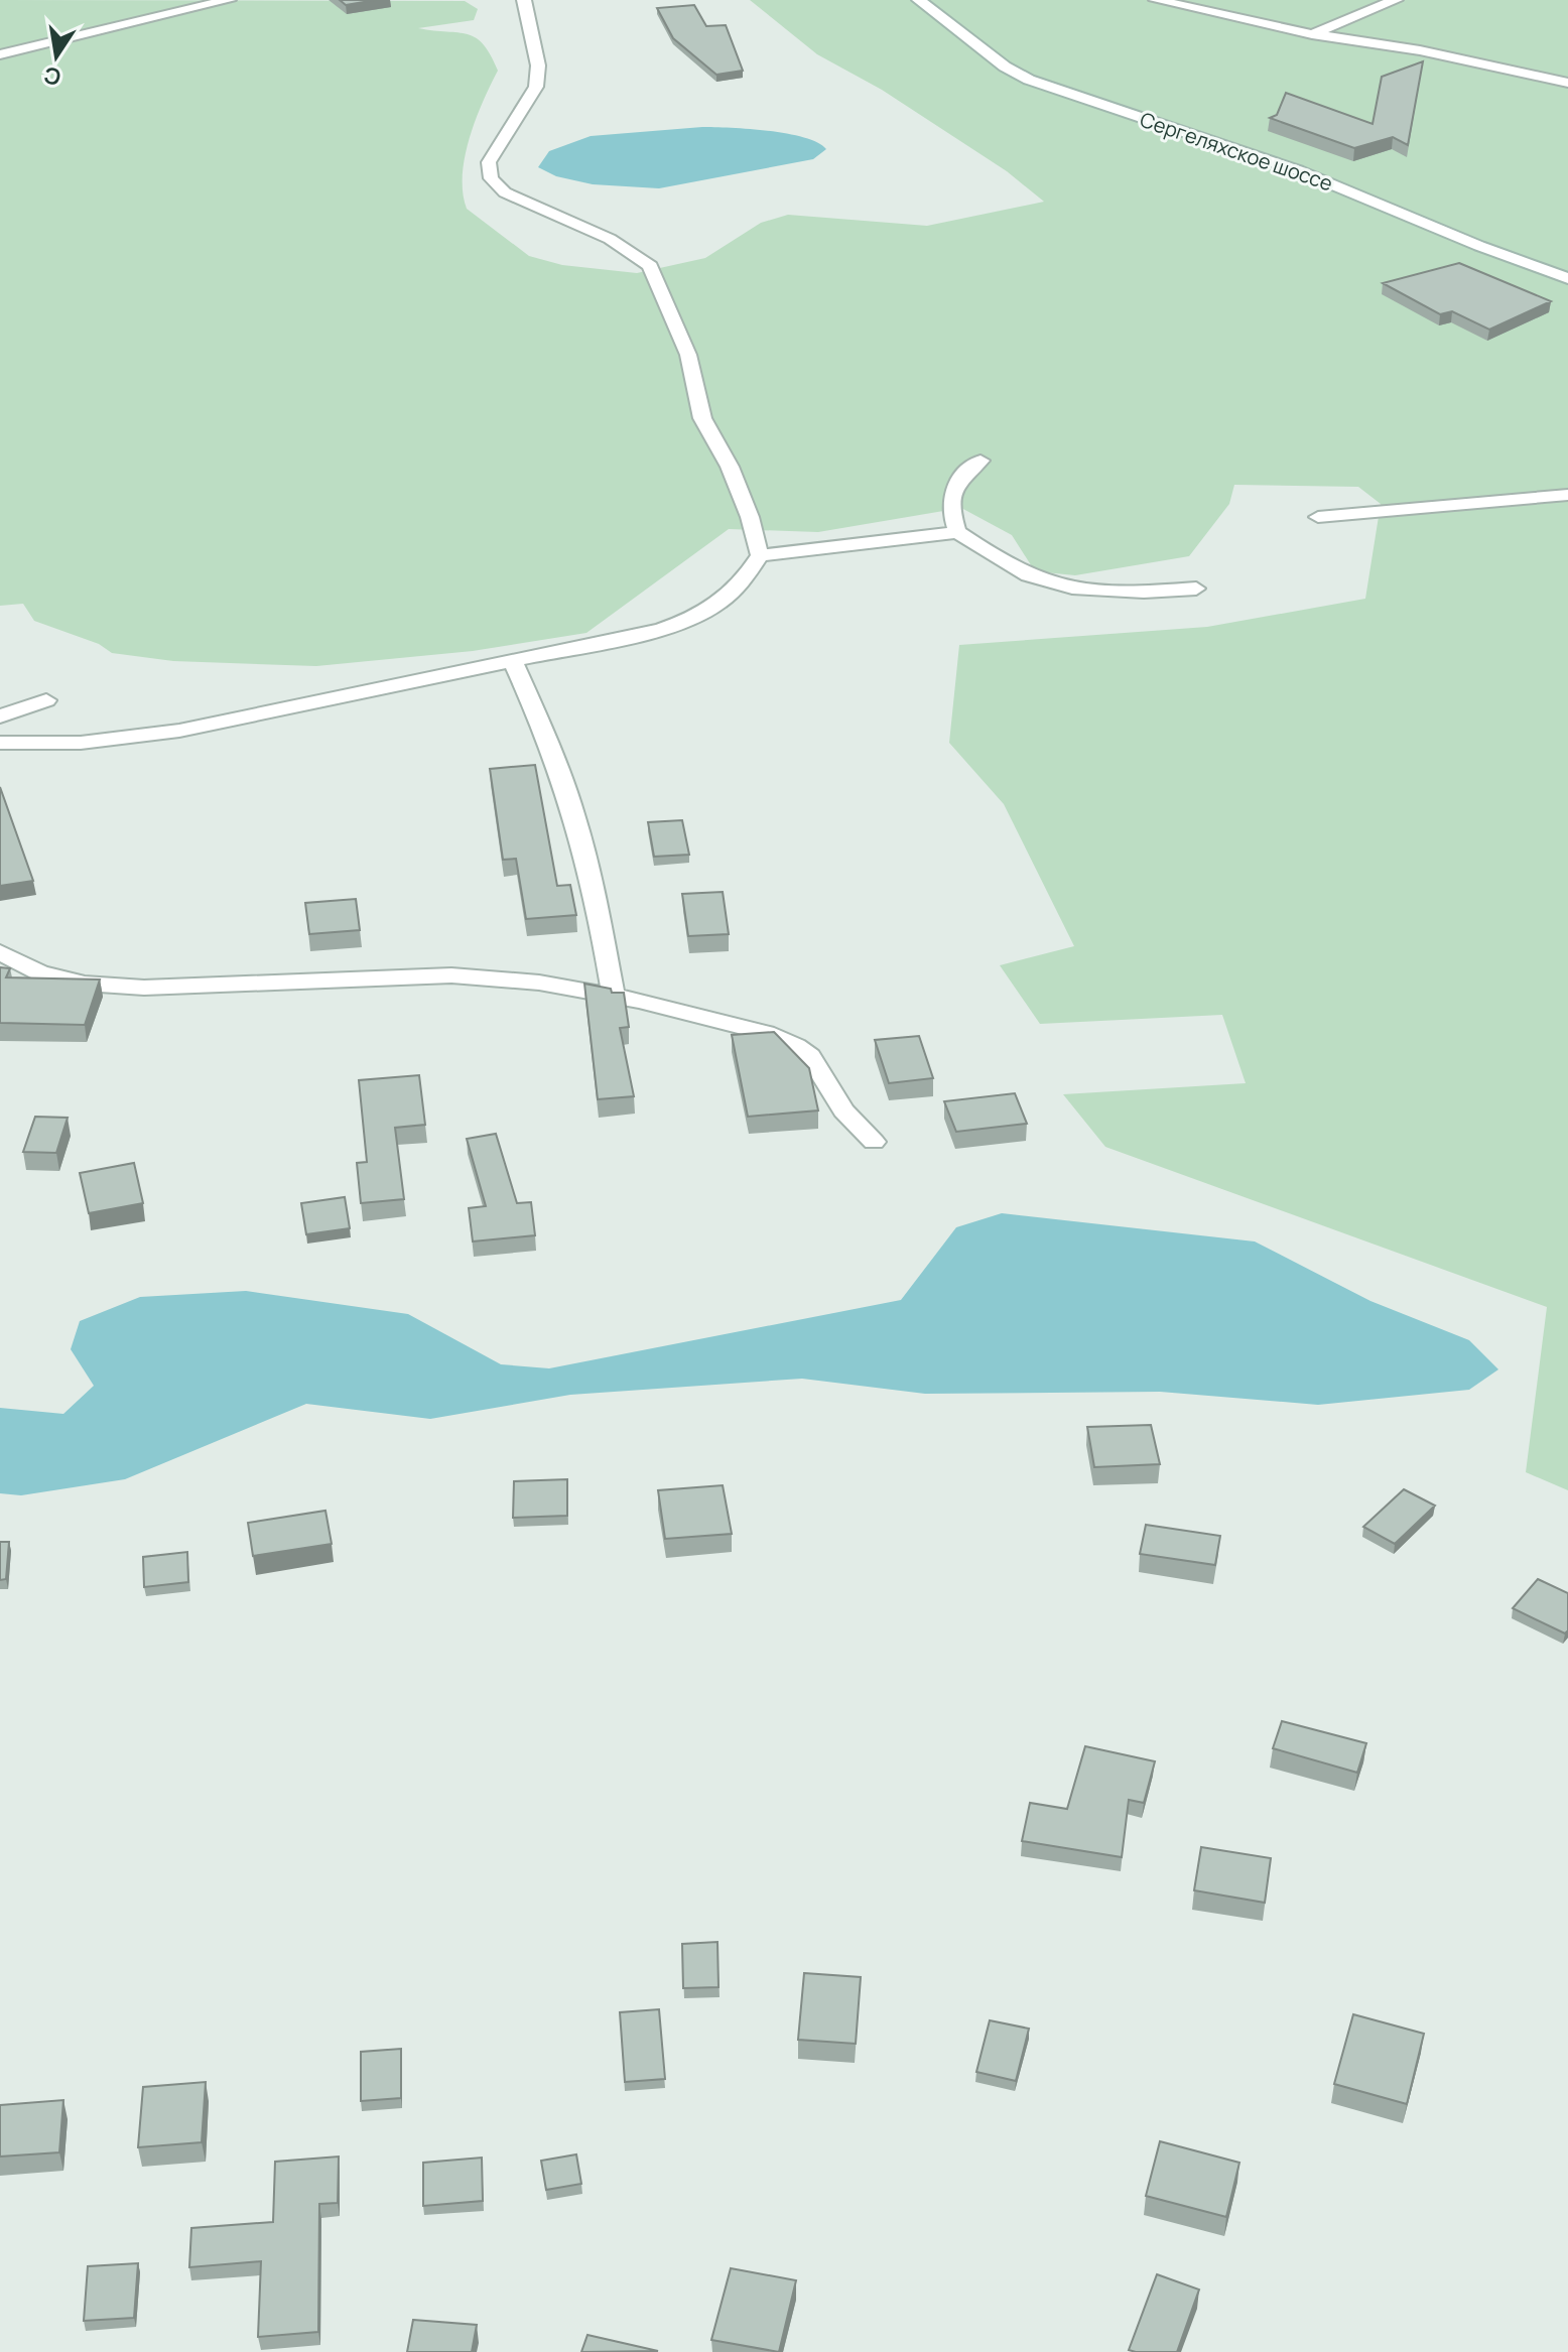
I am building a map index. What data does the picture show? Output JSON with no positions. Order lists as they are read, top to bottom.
{
  "streets": {
    "street": ["Сергеляхское шоссе"]
  },
  "north": "bottom"
}
